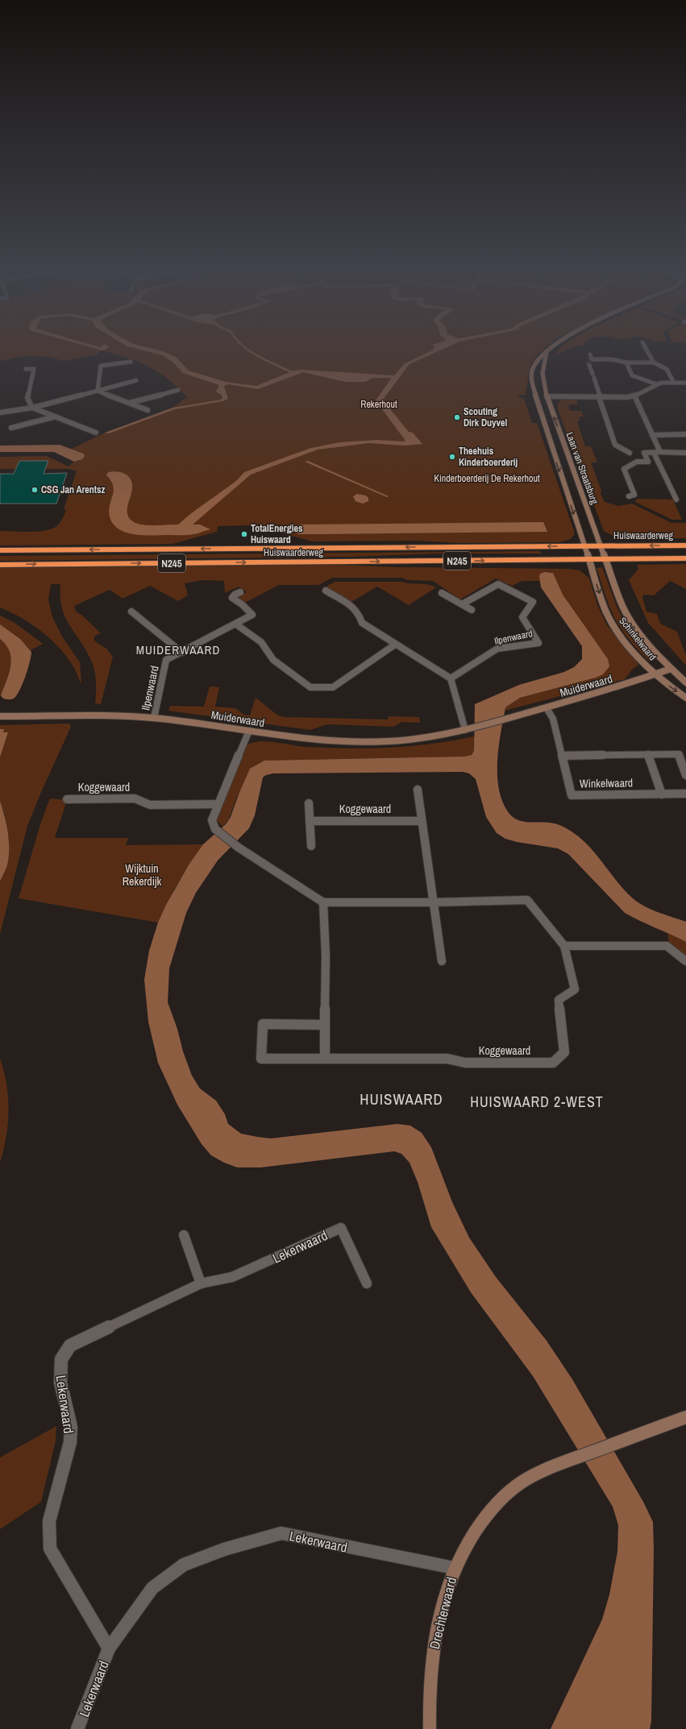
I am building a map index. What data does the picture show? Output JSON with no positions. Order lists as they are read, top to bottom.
{
  "streets": {
    "highway": ["Huiswaarderweg", "N245"],
    "street": [
      "Laan van Straatsburg",
      "Ilpenwaard",
      "Schinkelwaard",
      "Muiderwaard",
      "Winkelwaard",
      "Koggewaard",
      "Lekerwaard",
      "Drechterwaard"
    ]
  },
  "crossings": [
    ["Laan van Straatsburg", "Huiswaarderweg"],
    ["Huiswaarderweg", "Schinkelwaard"],
    ["Ilpenwaard", "Muiderwaard"],
    ["Schinkelwaard", "Muiderwaard"],
    ["Muiderwaard", "Winkelwaard"],
    ["Lekerwaard", "Drechterwaard"]
  ],
  "districts": ["MUIDERWAARD", "HUISWAARD", "HUISWAARD 2-WEST"],
  "parks": ["Rekerhout", "Kinderboerderij De Rekerhout", "Wijktuin Rekerdijk"],
  "places": [
    "Scouting Dirk Duyvel",
    "Theehuis Kinderboerderij",
    "CSG Jan Arentsz",
    "TotalEnergies Huiswaard"
  ]
}
